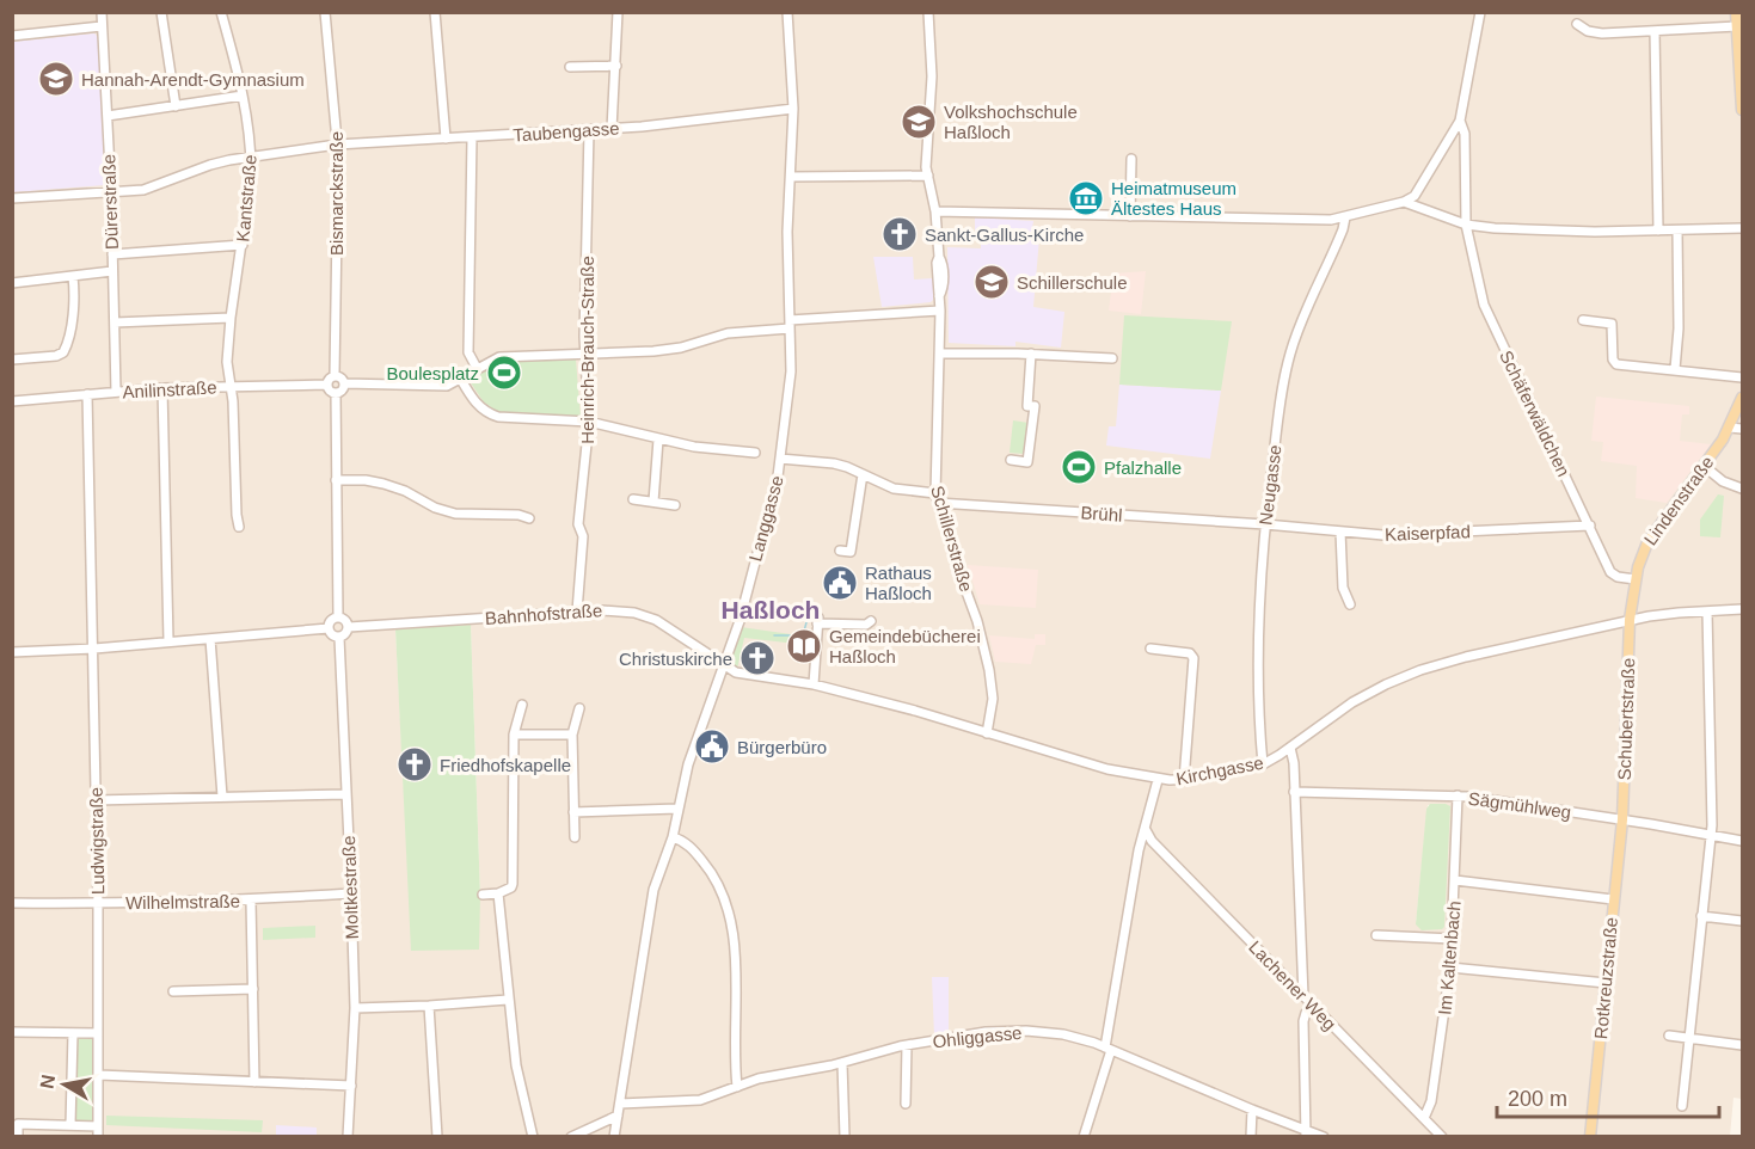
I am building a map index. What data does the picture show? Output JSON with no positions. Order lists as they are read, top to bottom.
{
  "streets": {
    "main road": ["Lindenstraße", "Schubertstraße", "Rotkreuzstraße"],
    "street": [
      "Taubengasse",
      "Bismarckstraße",
      "Kantstraße",
      "Dürerstraße",
      "Heinrich-Brauch-Straße",
      "Anilinstraße",
      "Schäferwäldchen",
      "Neugasse",
      "Brühl",
      "Langgasse",
      "Kaiserpfad",
      "Schillerstraße",
      "Bahnhofstraße",
      "Kirchgasse",
      "Sägmühlweg",
      "Ludwigstraße",
      "Moltkestraße",
      "Wilhelmstraße",
      "Im Kaltenbach",
      "Lachener Weg",
      "Ohliggasse"
    ]
  },
  "crossings": [
    ["Taubengasse", "Bismarckstraße"],
    ["Taubengasse", "Kantstraße"],
    ["Taubengasse", "Dürerstraße"],
    ["Taubengasse", "Heinrich-Brauch-Straße"],
    ["Taubengasse", "Langgasse"],
    ["Bismarckstraße", "Anilinstraße"],
    ["Kantstraße", "Anilinstraße"],
    ["Dürerstraße", "Anilinstraße"],
    ["Heinrich-Brauch-Straße", "Bahnhofstraße"],
    ["Anilinstraße", "Ludwigstraße"],
    ["Schäferwäldchen", "Lindenstraße"],
    ["Schäferwäldchen", "Kaiserpfad"],
    ["Neugasse", "Brühl"],
    ["Neugasse", "Kaiserpfad"],
    ["Neugasse", "Kirchgasse"],
    ["Lindenstraße", "Schubertstraße"],
    ["Lindenstraße", "Kirchgasse"],
    ["Brühl", "Langgasse"],
    ["Brühl", "Kaiserpfad"],
    ["Brühl", "Schillerstraße"],
    ["Langgasse", "Bahnhofstraße"],
    ["Langgasse", "Kirchgasse"],
    ["Langgasse", "Ohliggasse"],
    ["Schillerstraße", "Kirchgasse"],
    ["Bahnhofstraße", "Kirchgasse"],
    ["Bahnhofstraße", "Moltkestraße"],
    ["Schubertstraße", "Kirchgasse"],
    ["Schubertstraße", "Sägmühlweg"],
    ["Schubertstraße", "Rotkreuzstraße"],
    ["Sägmühlweg", "Im Kaltenbach"],
    ["Sägmühlweg", "Rotkreuzstraße"],
    ["Ludwigstraße", "Wilhelmstraße"],
    ["Moltkestraße", "Wilhelmstraße"],
    ["Im Kaltenbach", "Lachener Weg"]
  ],
  "districts": ["Haßloch"],
  "places": {
    "school or university": ["Hannah-Arendt-Gymnasium", "Volkshochschule Haßloch", "Schillerschule"],
    "museum": ["Heimatmuseum Ältestes Haus"],
    "church": ["Sankt-Gallus-Kirche", "Christuskirche", "Friedhofskapelle"],
    "sports": ["Boulesplatz", "Pfalzhalle"],
    "public building": ["Rathaus Haßloch", "Bürgerbüro"],
    "library": ["Gemeindebücherei Haßloch"]
  },
  "scale_bar": "200 m",
  "north": "left"
}
